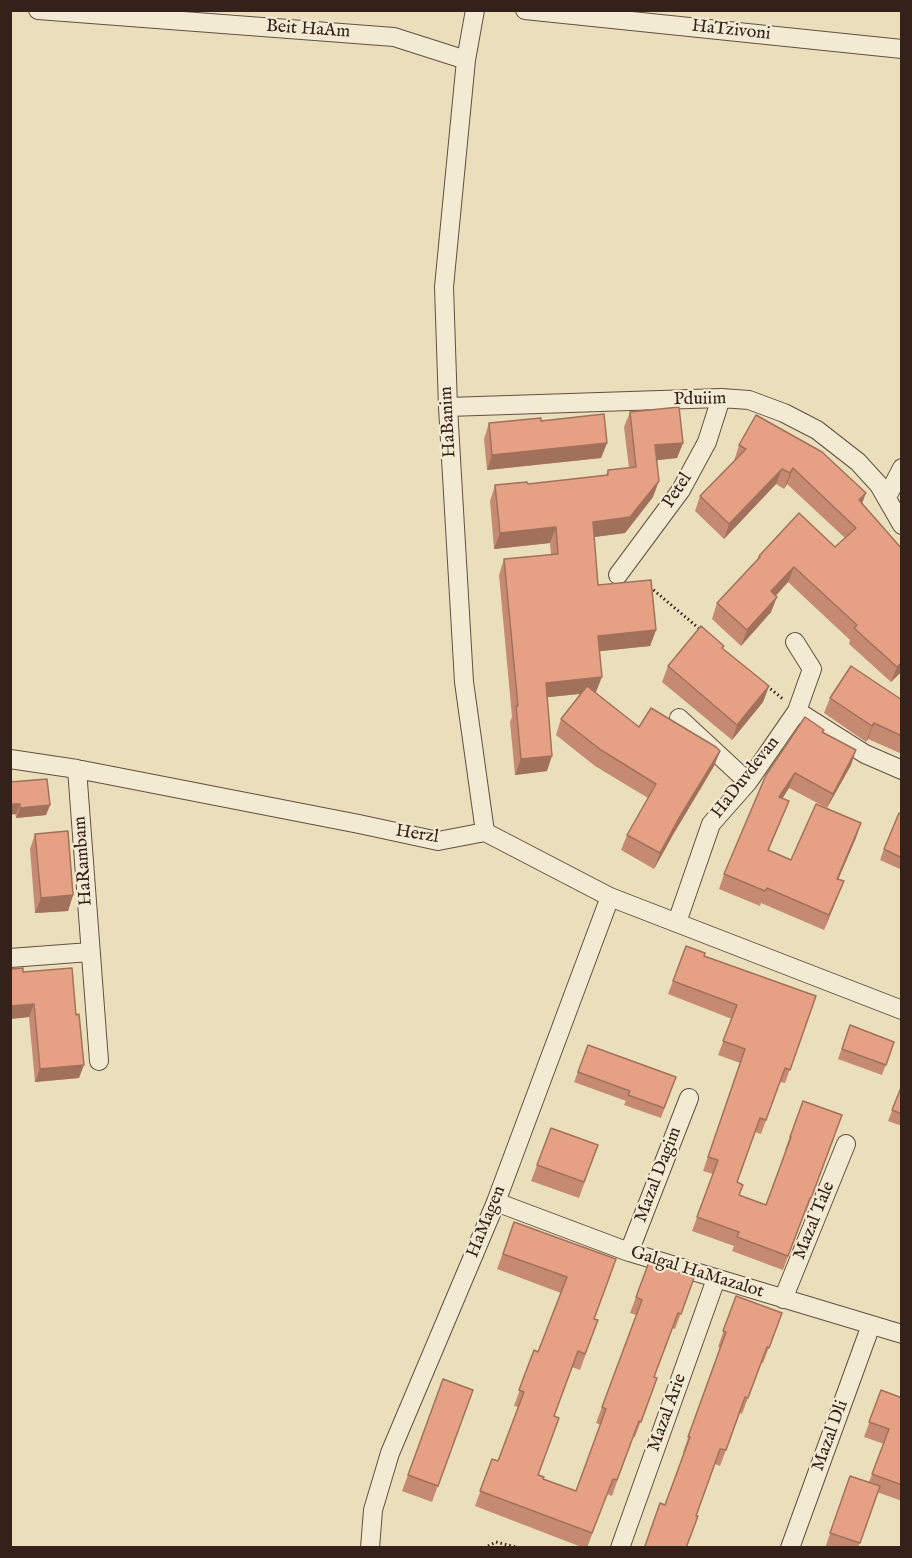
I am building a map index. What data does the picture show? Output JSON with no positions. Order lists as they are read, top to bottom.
{
  "streets": {
    "street": [
      "Beit HaAm",
      "HaTzivoni",
      "Pduiim",
      "HaBanim",
      "Petel",
      "HaDuvdevan",
      "Herzl",
      "HaRambam",
      "Mazal Dagim",
      "Mazal Tale",
      "HaMagen",
      "Galgal HaMazalot",
      "Mazal Arie",
      "Mazal Dli"
    ]
  },
  "crossings": [
    ["Beit HaAm", "HaBanim"],
    ["Pduiim", "HaBanim"],
    ["Pduiim", "Petel"],
    ["HaBanim", "Herzl"],
    ["Herzl", "HaRambam"],
    ["Mazal Dagim", "Galgal HaMazalot"],
    ["Mazal Tale", "Galgal HaMazalot"],
    ["HaMagen", "Galgal HaMazalot"],
    ["Galgal HaMazalot", "Mazal Arie"],
    ["Galgal HaMazalot", "Mazal Dli"]
  ]
}
